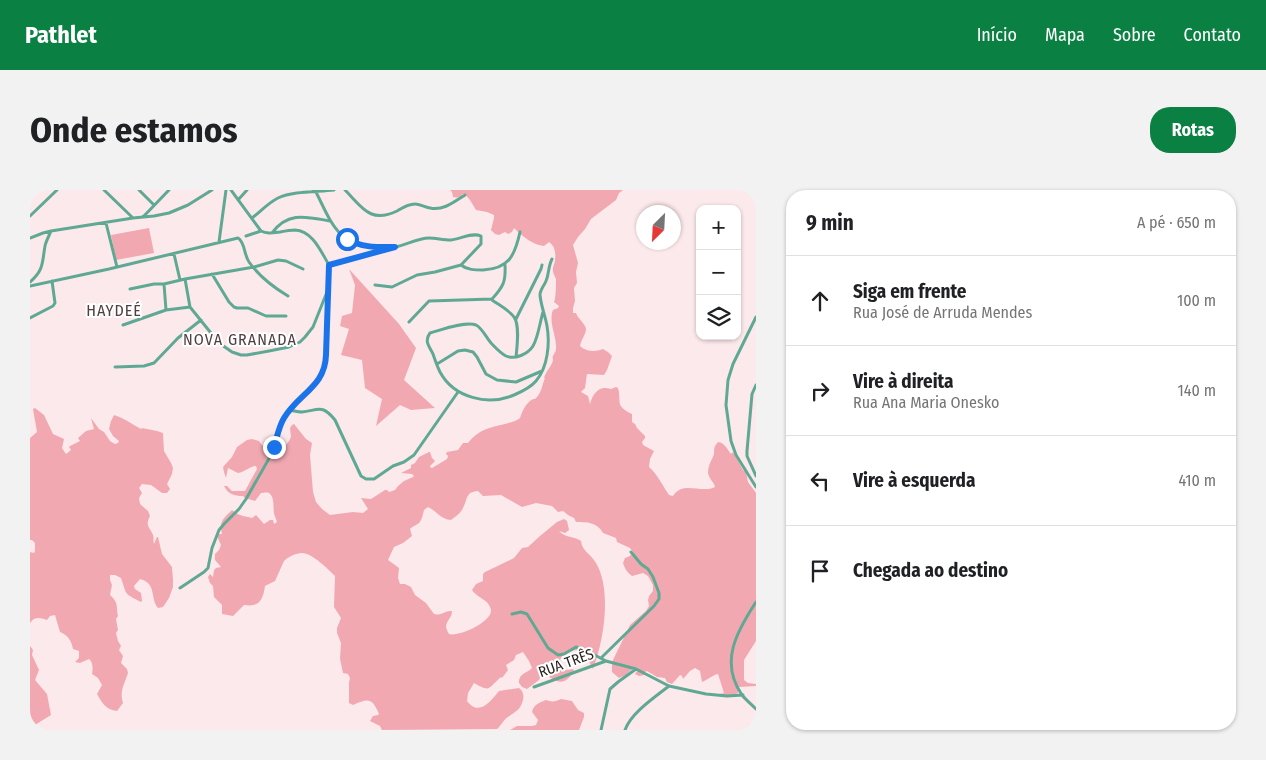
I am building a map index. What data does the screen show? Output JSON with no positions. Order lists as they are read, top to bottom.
{
  "streets": {
    "street": ["RUA TRÊS"]
  },
  "districts": ["HAYDEÉ", "NOVA GRANADA"],
  "north": "bottom left",
  "page": {
    "header": "Pathlet",
    "nav": [
      "Início",
      "Mapa",
      "Sobre",
      "Contato"
    ],
    "buttons": "Rotas",
    "title": "Onde estamos",
    "heading": ["9 min", "A pé · 650 m"],
    "map_buttons": ["+", "−"],
    "list": [
      ["Siga em frente", "Rua José de Arruda Mendes", "100 m"],
      ["Vire à direita", "Rua Ana Maria Onesko", "140 m"],
      ["Vire à esquerda", "410 m"],
      "Chegada ao destino"
    ]
  }
}
